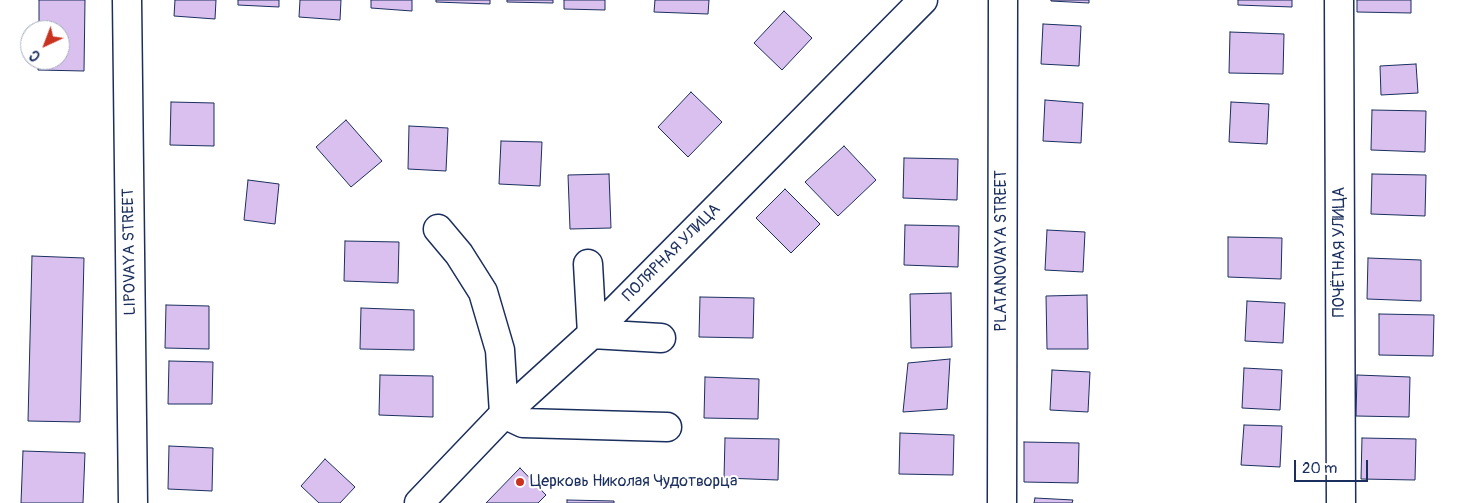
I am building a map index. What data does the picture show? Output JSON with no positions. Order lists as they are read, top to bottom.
{
  "streets": {
    "street": [
      "PLATANOVAYA STREET",
      "LIPOVAYA STREET",
      "ПОЧЁТНАЯ УЛИЦА",
      "ПОЛЯРНАЯ УЛИЦА"
    ]
  },
  "places": ["Церковь Николая Чудотворца"],
  "scale_bar": "20 m",
  "north": "bottom left"
}
